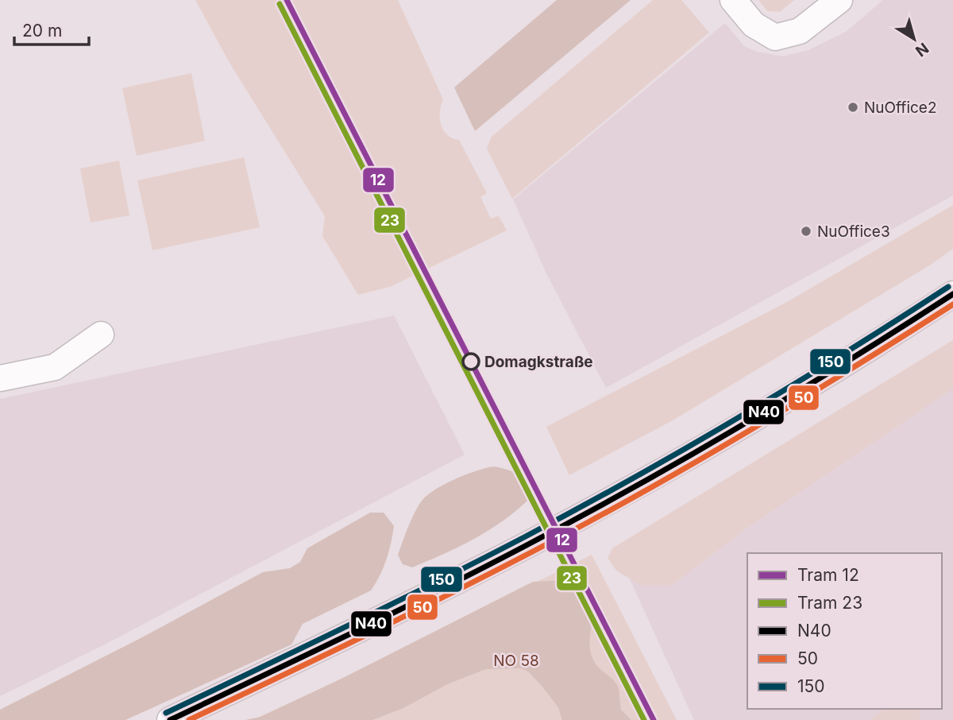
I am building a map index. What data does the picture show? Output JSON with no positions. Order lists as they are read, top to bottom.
{
  "parks": ["NO 58"],
  "places": ["NuOffice2", "NuOffice3", "Domagkstraße"],
  "lines": [
    "tram line 12",
    "tram line 23",
    "transit line 150",
    "transit line N40",
    "transit line 50"
  ],
  "legend": [
    "Tram 12",
    "Tram 23",
    "N40",
    "50",
    "150"
  ],
  "scale_bar": "20 m",
  "north": "bottom right"
}
